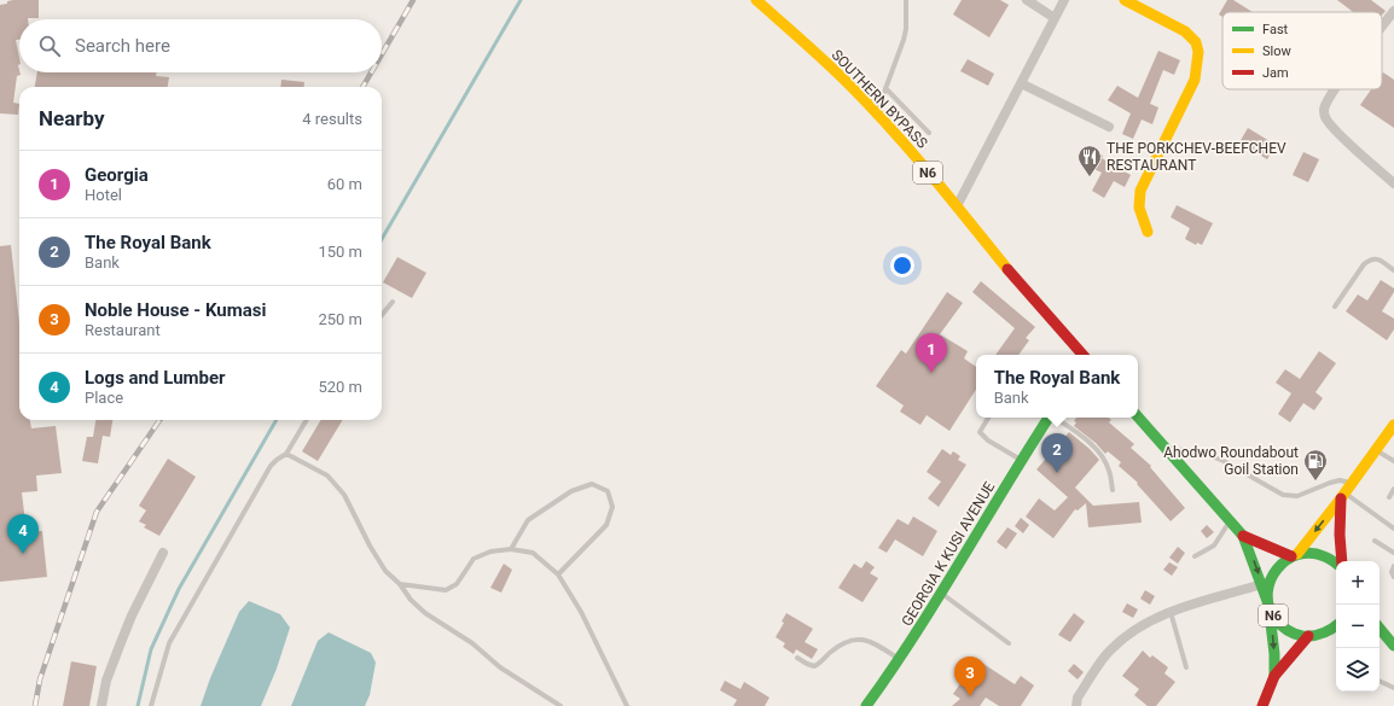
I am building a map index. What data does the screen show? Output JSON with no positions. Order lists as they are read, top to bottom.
{
  "streets": {
    "main road": ["SOUTHERN BYPASS", "N6", "GEORGIA K KUSI AVENUE"]
  },
  "places": {
    "restaurant": ["THE PORKCHEV-BEEFCHEV RESTAURANT"],
    "fuel station": ["Ahodwo Roundabout Goil Station"]
  },
  "legend": ["Fast", "Slow", "Jam"],
  "page": {
    "search": "Search here",
    "heading": ["Nearby", "4 results"],
    "list": [
      {
        "mark": "1",
        "name": "Georgia",
        "note": "Hotel",
        "value": "60 m"
      },
      {
        "mark": "2",
        "name": "The Royal Bank",
        "note": "Bank",
        "value": "150 m"
      },
      {
        "mark": "3",
        "name": "Noble House - Kumasi",
        "note": "Restaurant",
        "value": "250 m"
      },
      {
        "mark": "4",
        "name": "Logs and Lumber",
        "note": "Place",
        "value": "520 m"
      }
    ],
    "pins": [
      "1",
      "2",
      "4",
      "3"
    ],
    "popup": ["The Royal Bank", "Bank"],
    "map_buttons": ["+", "−"]
  }
}
